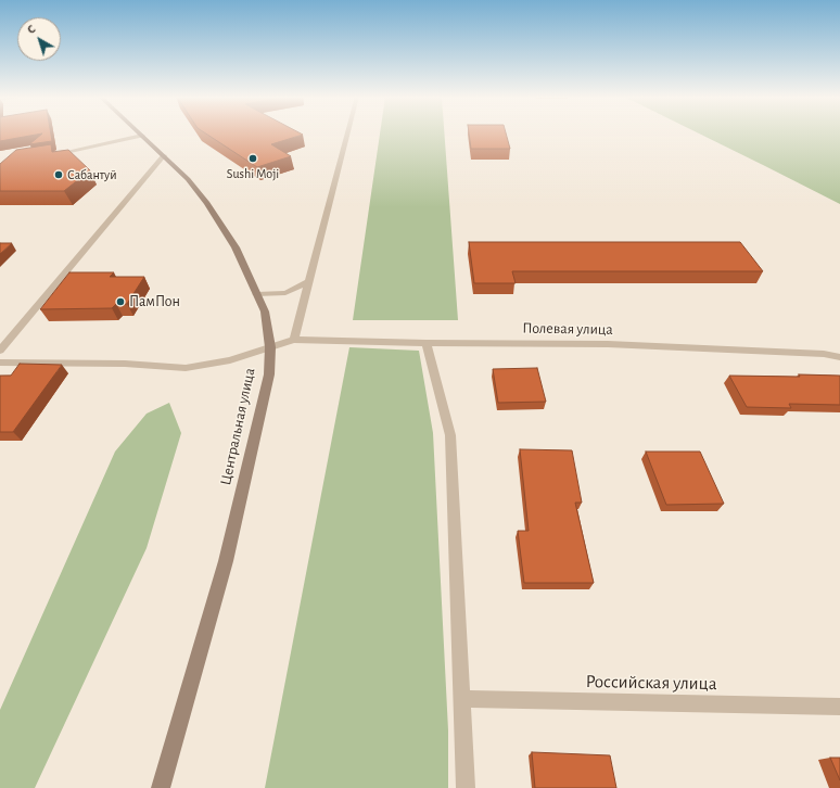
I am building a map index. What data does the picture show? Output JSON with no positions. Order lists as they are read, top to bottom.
{
  "streets": {
    "street": ["Полевая улица", "Центральная улица", "Российская улица"]
  },
  "crossings": [
    ["Полевая улица", "Центральная улица"]
  ],
  "places": ["Sushi Moji", "Сабантуй", "ПамПон"],
  "north": "top left"
}
